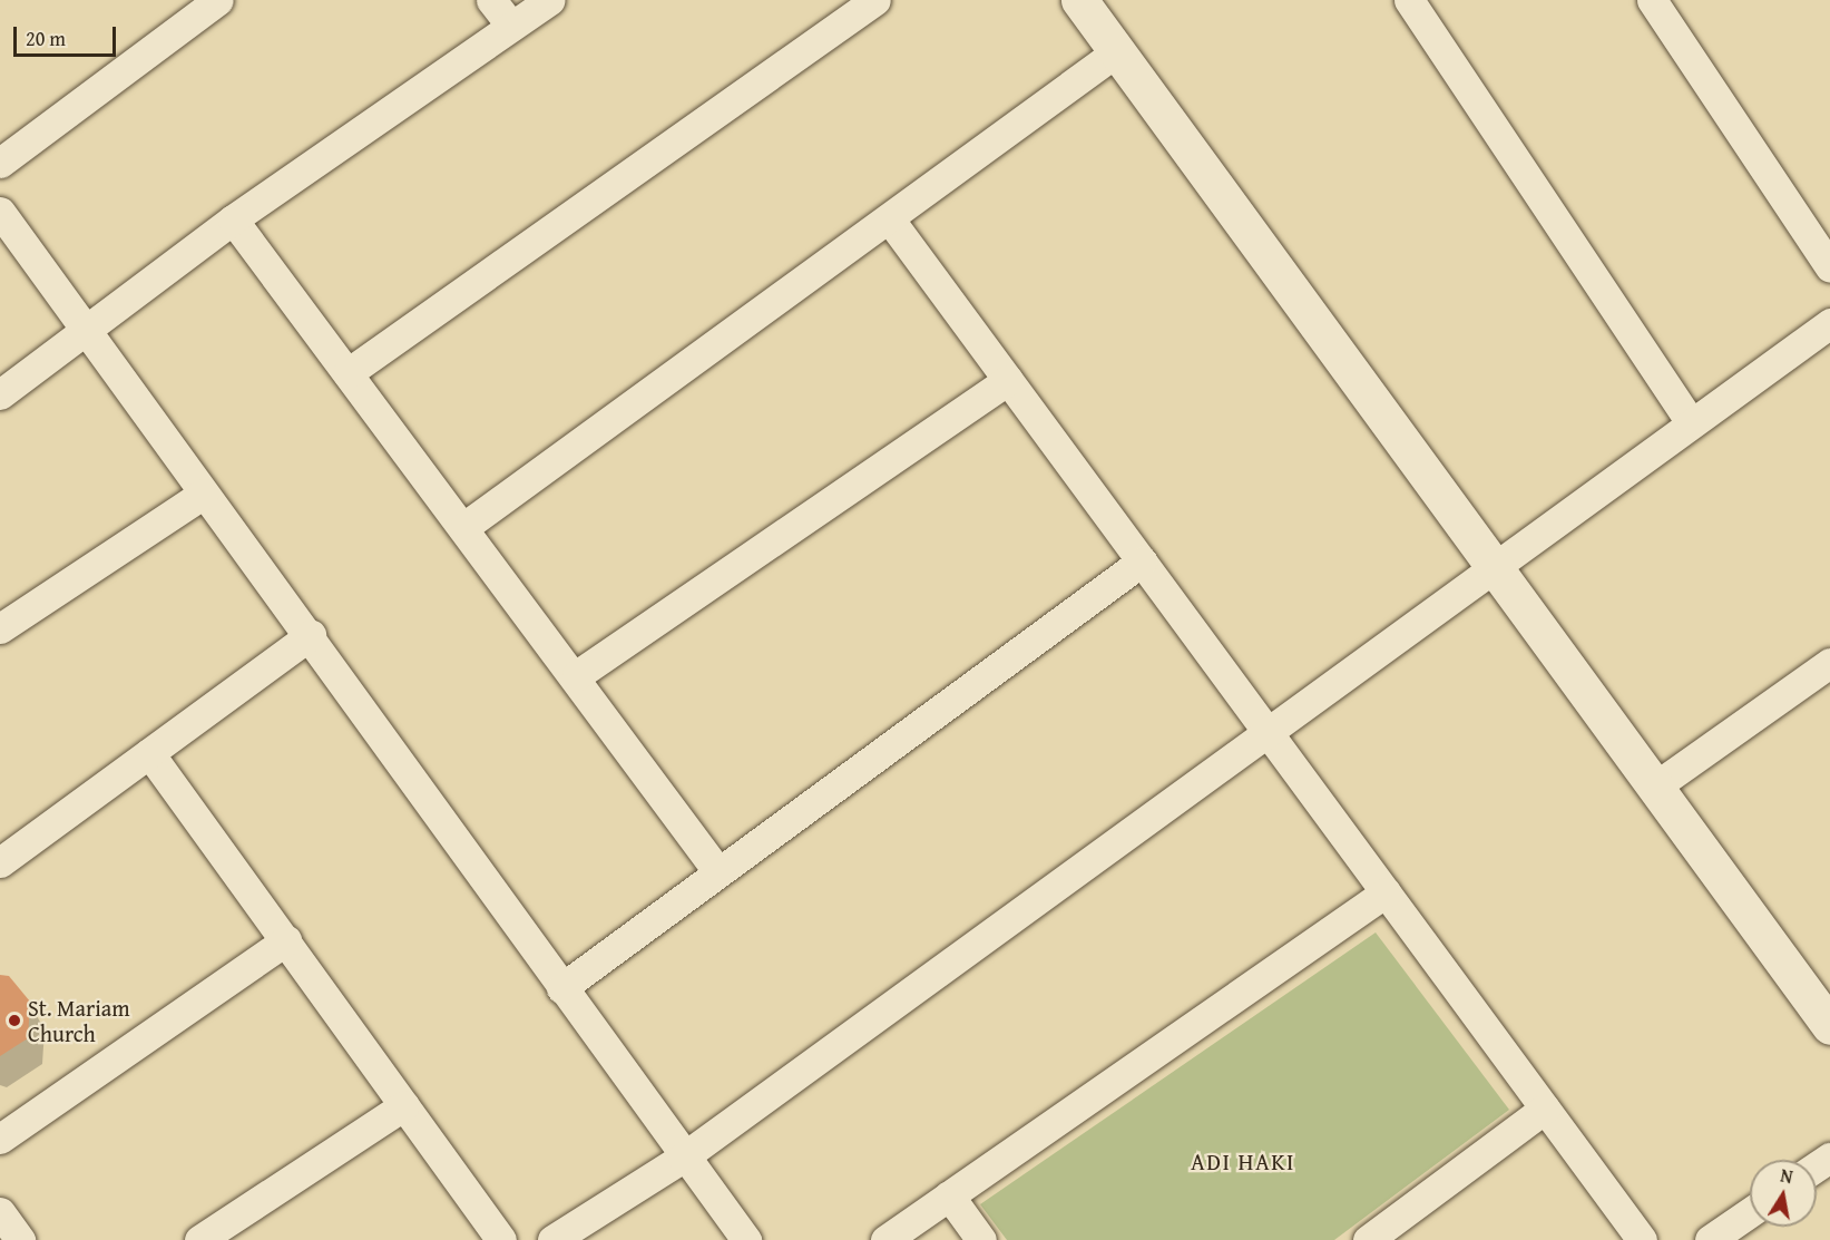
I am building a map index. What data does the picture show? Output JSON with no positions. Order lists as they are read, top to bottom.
{
  "districts": ["ADI HAKI"],
  "places": ["St. Mariam Church"],
  "scale_bar": "20 m",
  "north": "top"
}
